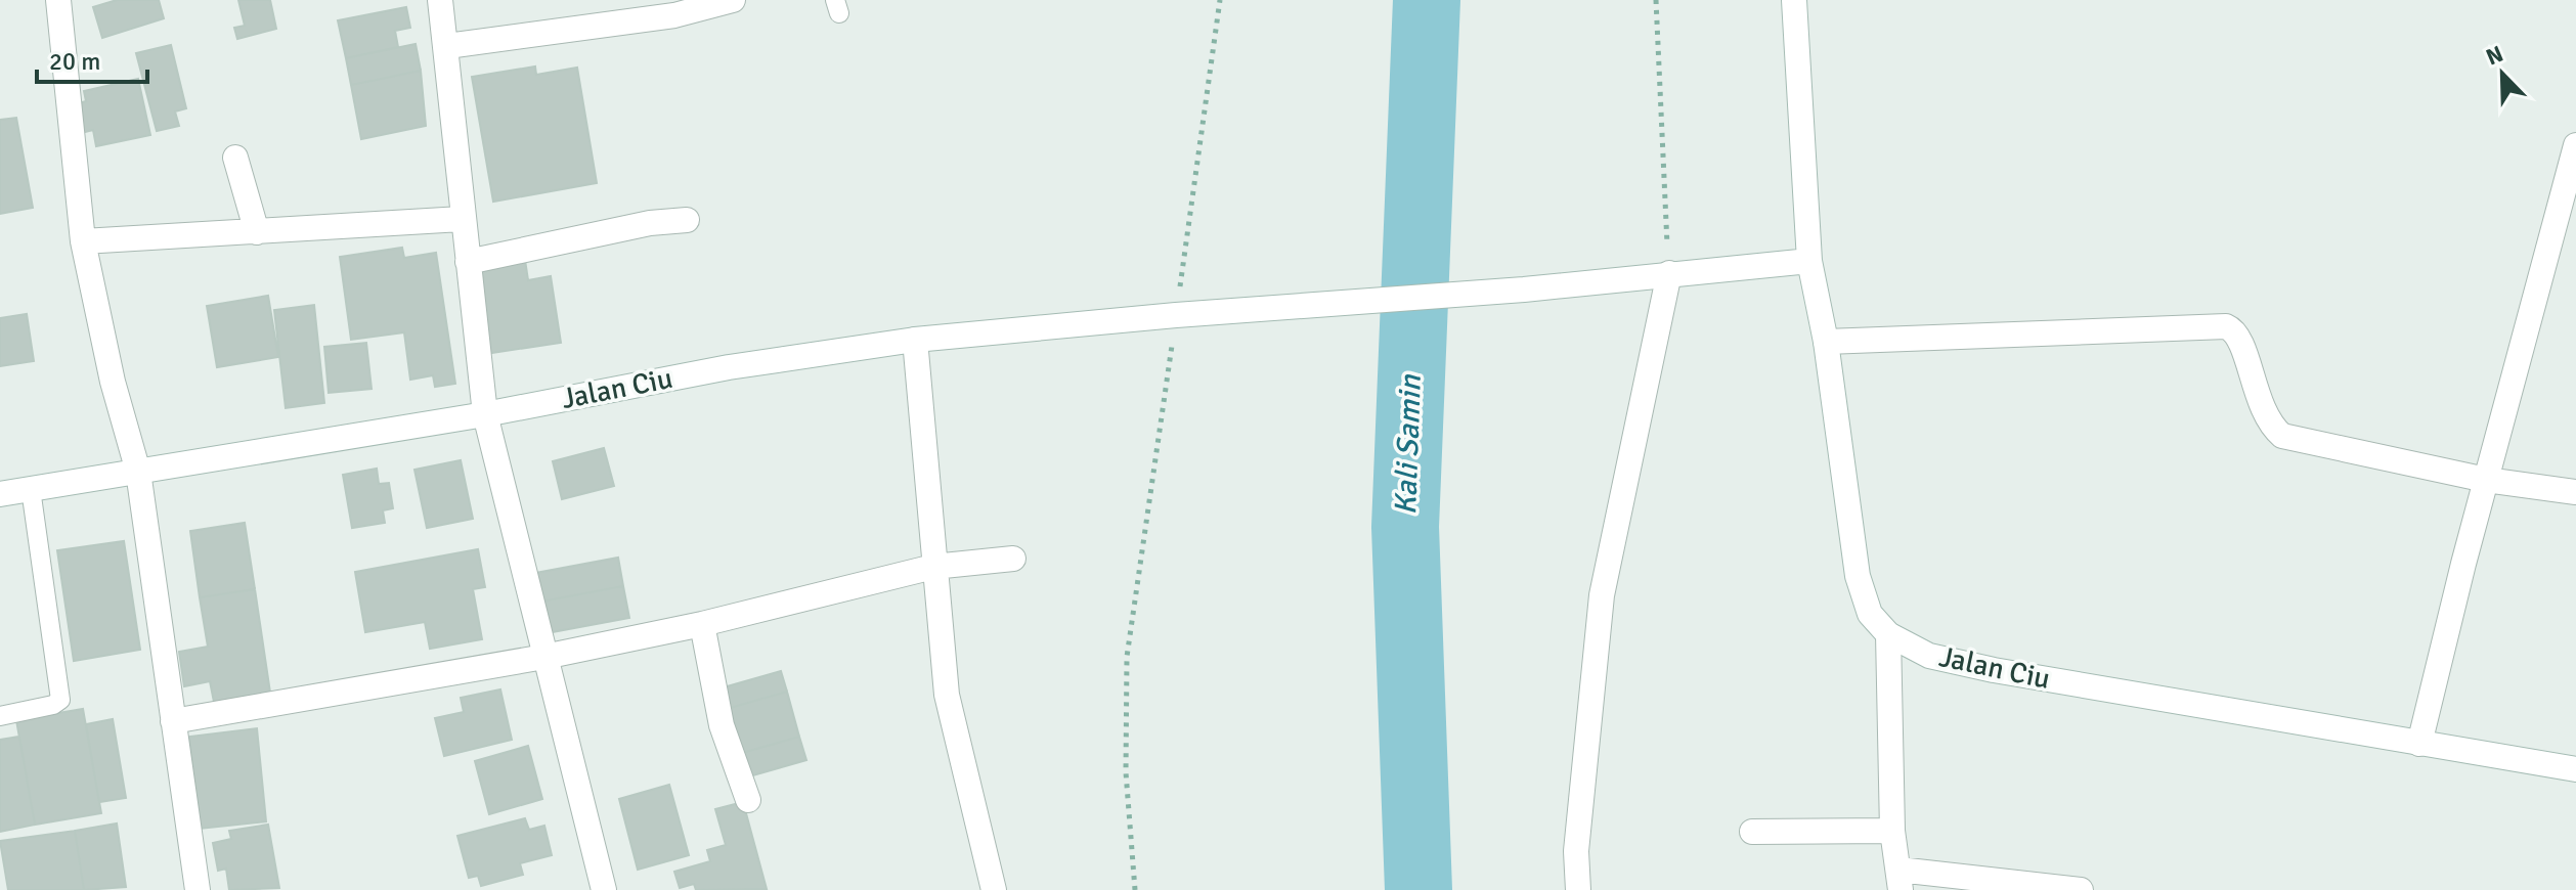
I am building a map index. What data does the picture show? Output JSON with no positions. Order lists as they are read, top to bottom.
{
  "streets": {
    "street": ["Jalan Ciu"]
  },
  "water": ["Kali Samin"],
  "scale_bar": "20 m",
  "north": "top left"
}
